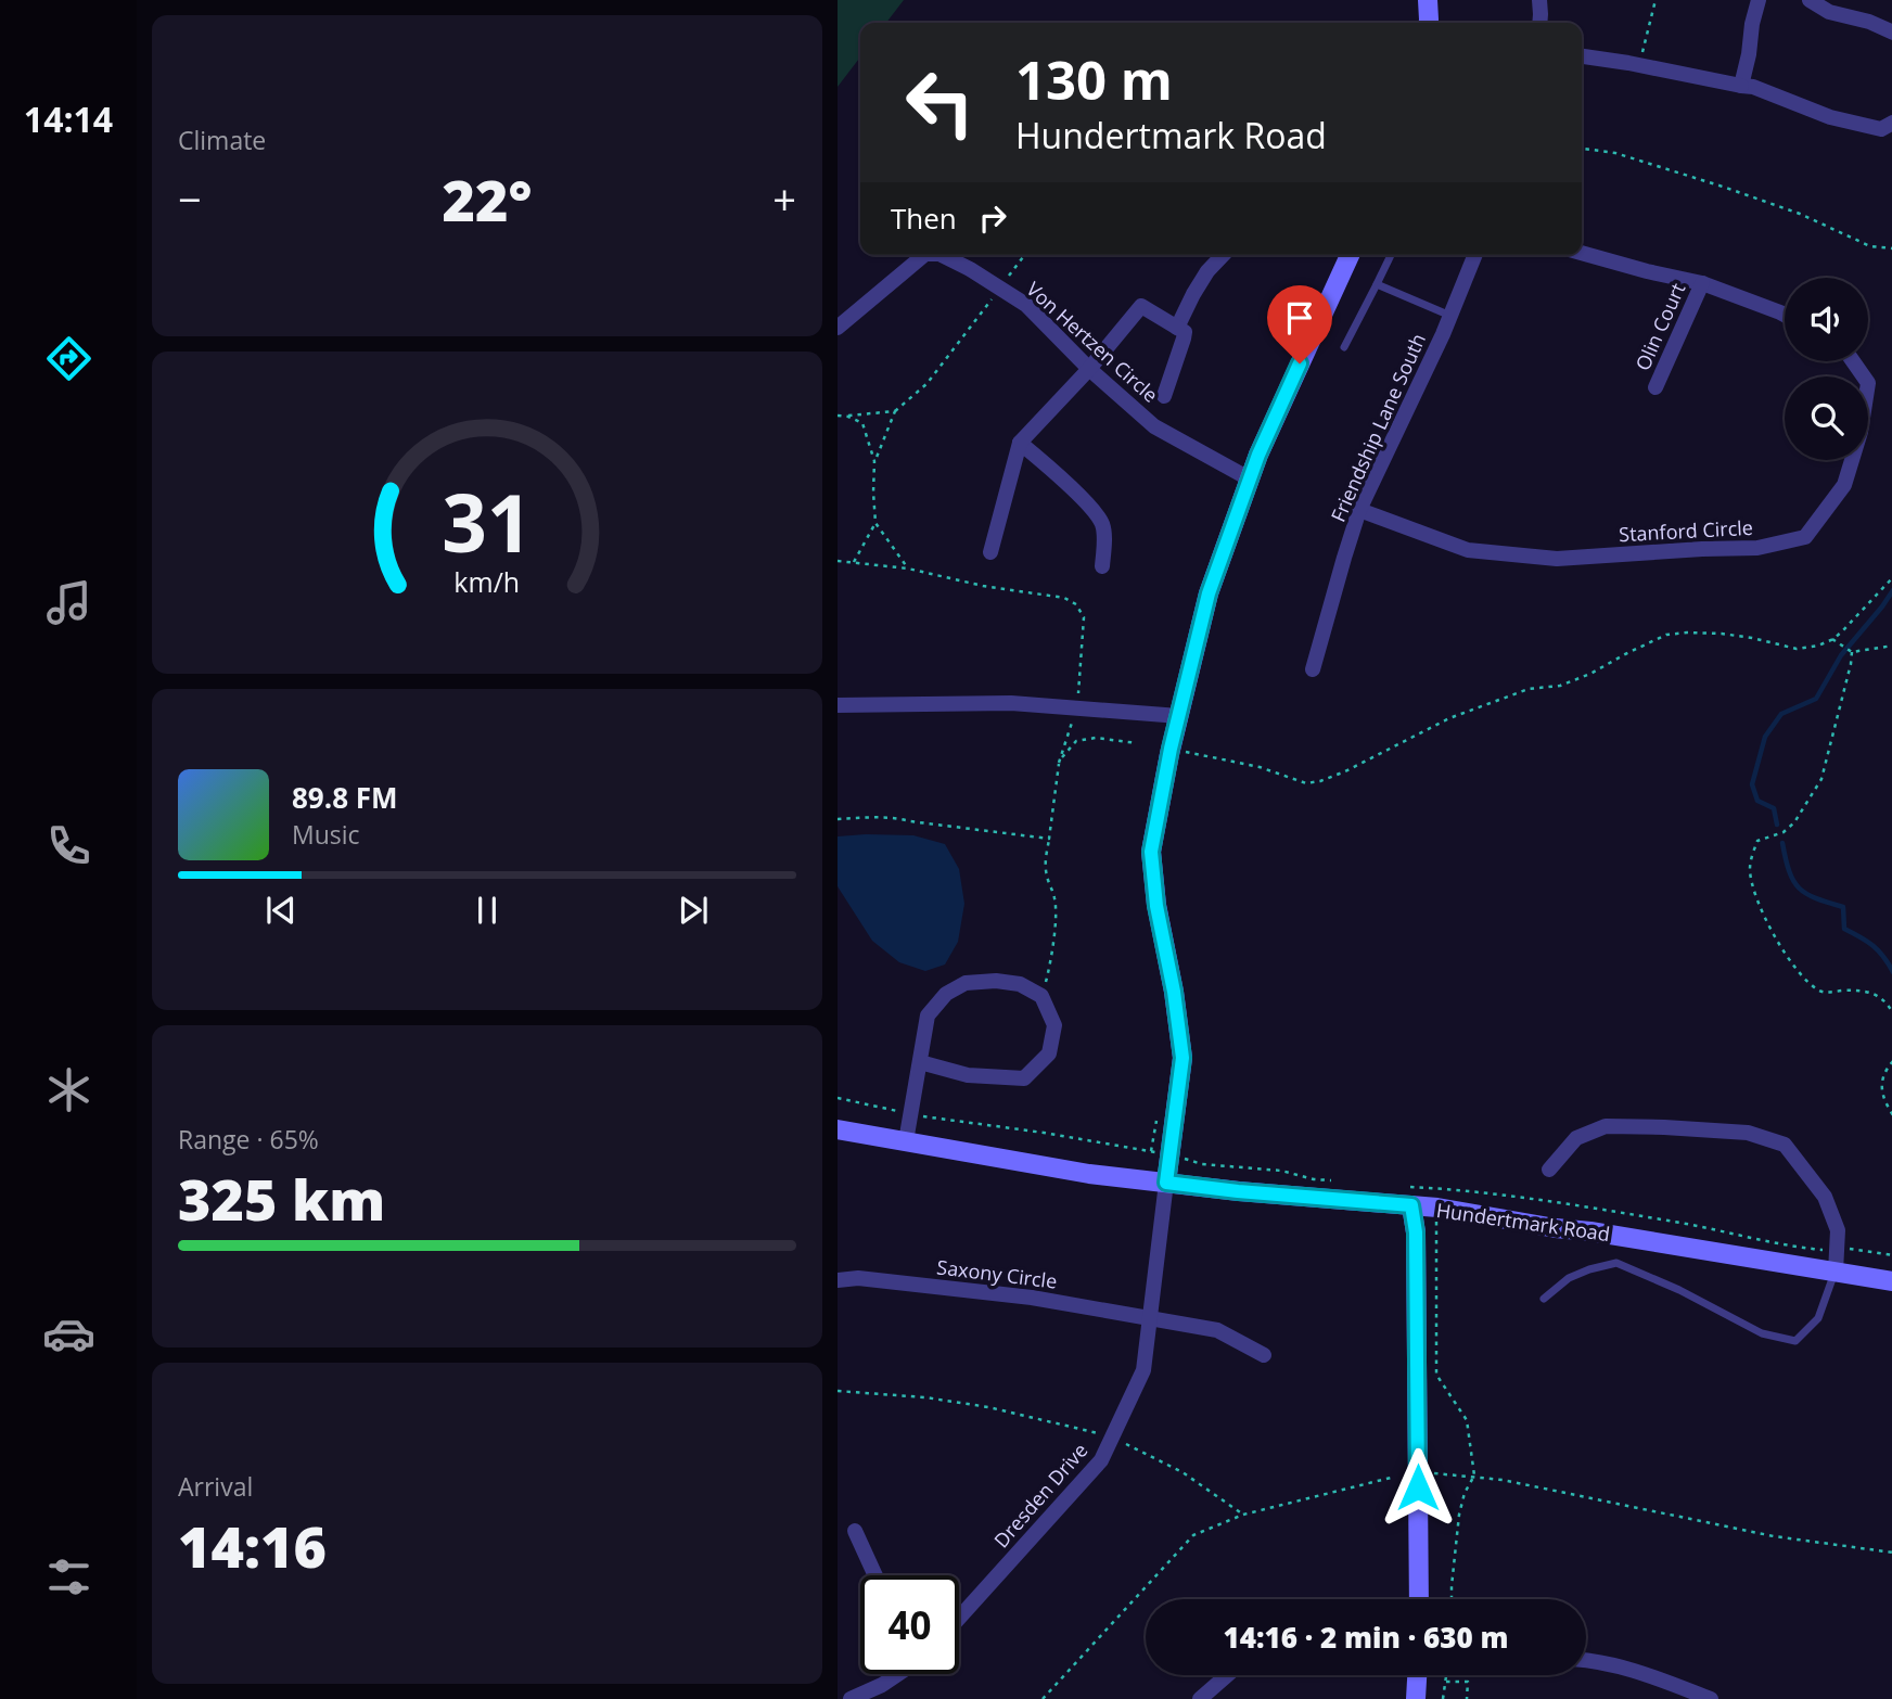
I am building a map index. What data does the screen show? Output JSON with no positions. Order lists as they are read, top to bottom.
{
  "streets": {
    "street": [
      "Olin Court",
      "Von Hertzen Circle",
      "Friendship Lane South",
      "Stanford Circle",
      "Hundertmark Road",
      "Saxony Circle",
      "Dresden Drive"
    ]
  },
  "crossings": [
    ["Friendship Lane South", "Stanford Circle"],
    ["Hundertmark Road", "Dresden Drive"],
    ["Saxony Circle", "Dresden Drive"]
  ],
  "page": {
    "tabs": "14:14",
    "tile": [
      "Climate",
      ["Range · 65%", "325 km"],
      ["Arrival", "14:16"]
    ],
    "turn": ["130 m", "Hundertmark Road"],
    "heat": ["−", "22°", "+"],
    "then": "Then",
    "song": ["89.8 FM", "Music"],
    "limit": "40",
    "trip": "14:16 · 2 min · 630 m",
    "gauge": ["31", "km/h"]
  }
}
